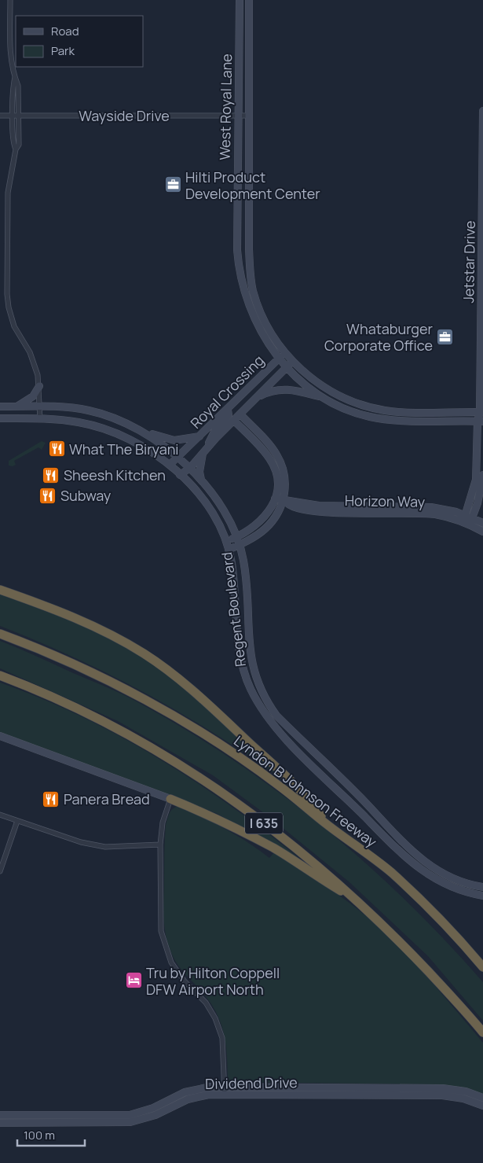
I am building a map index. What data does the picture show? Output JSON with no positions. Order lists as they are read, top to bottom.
{
  "streets": {
    "highway": ["Lyndon B Johnson Freeway", "I 635"],
    "street": [
      "West Royal Lane",
      "Wayside Drive",
      "Jetstar Drive",
      "Royal Crossing",
      "Horizon Way",
      "Regent Boulevard",
      "Dividend Drive"
    ]
  },
  "crossings": [
    ["West Royal Lane", "Wayside Drive"],
    ["West Royal Lane", "Jetstar Drive"],
    ["West Royal Lane", "Royal Crossing"],
    ["Jetstar Drive", "Horizon Way"],
    ["Royal Crossing", "Regent Boulevard"]
  ],
  "places": {
    "office": ["Hilti Product Development Center", "Whataburger Corporate Office"],
    "restaurant": [
      "What The Biryani",
      "Sheesh Kitchen",
      "Subway",
      "Panera Bread"
    ],
    "hotel": ["Tru by Hilton Coppell DFW Airport North"]
  },
  "legend": ["Road", "Park"],
  "scale_bar": "100 m"
}
